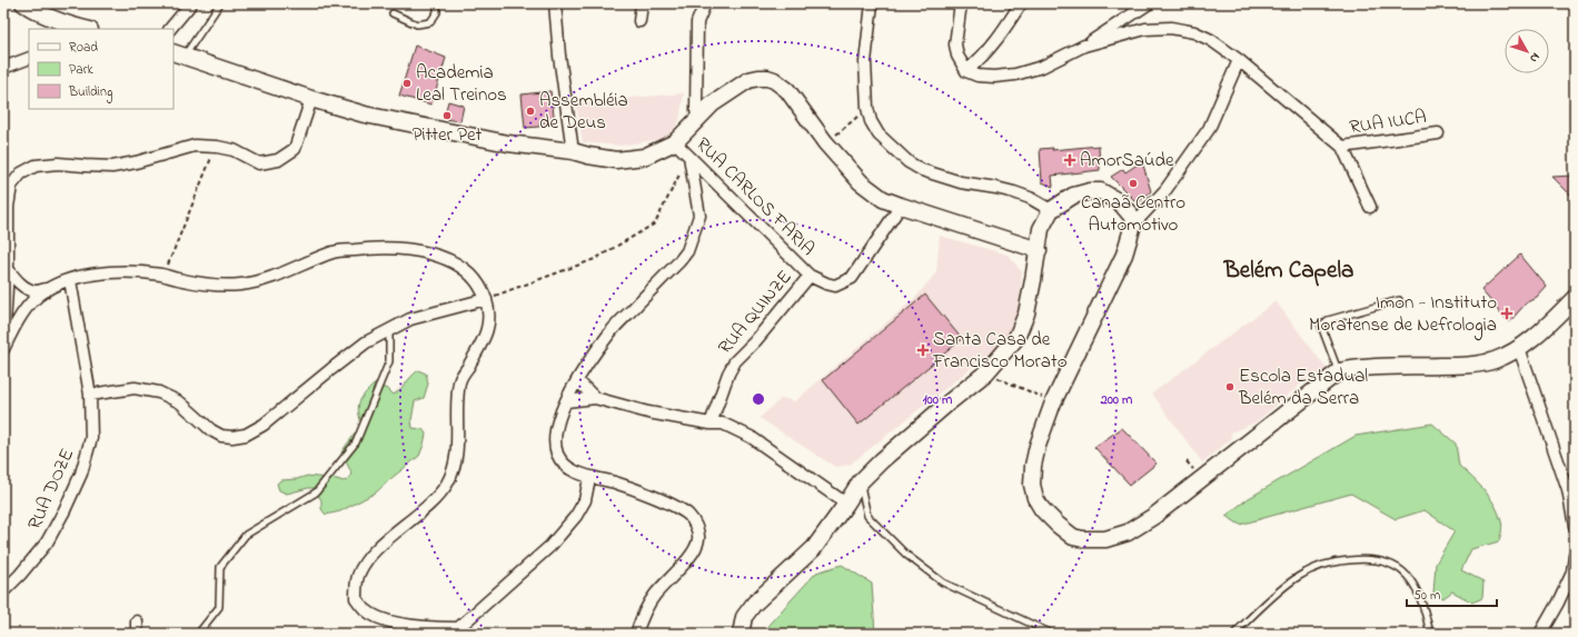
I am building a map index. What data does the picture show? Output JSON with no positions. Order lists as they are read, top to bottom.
{
  "streets": {
    "street": [
      "RUA IUCA",
      "RUA CARLOS FARIA",
      "RUA QUINZE",
      "RUA DOZE"
    ]
  },
  "crossings": [
    ["RUA CARLOS FARIA", "RUA QUINZE"]
  ],
  "districts": ["Belém Capela"],
  "places": {
    "other": [
      "Academia Leal Treinos",
      "Assembléia de Deus",
      "Pitter Pet",
      "Canaã Centro Automotivo",
      "Escola Estadual Belém da Serra"
    ],
    "health": ["AmorSaúde", "Imon - Instituto Moratense de Nefrologia", "Santa Casa de Francisco Morato"]
  },
  "legend": ["Road", "Park", "Building"],
  "scale_bar": "50 m",
  "north": "bottom right",
  "rings": ["100 m", "200 m"]
}
